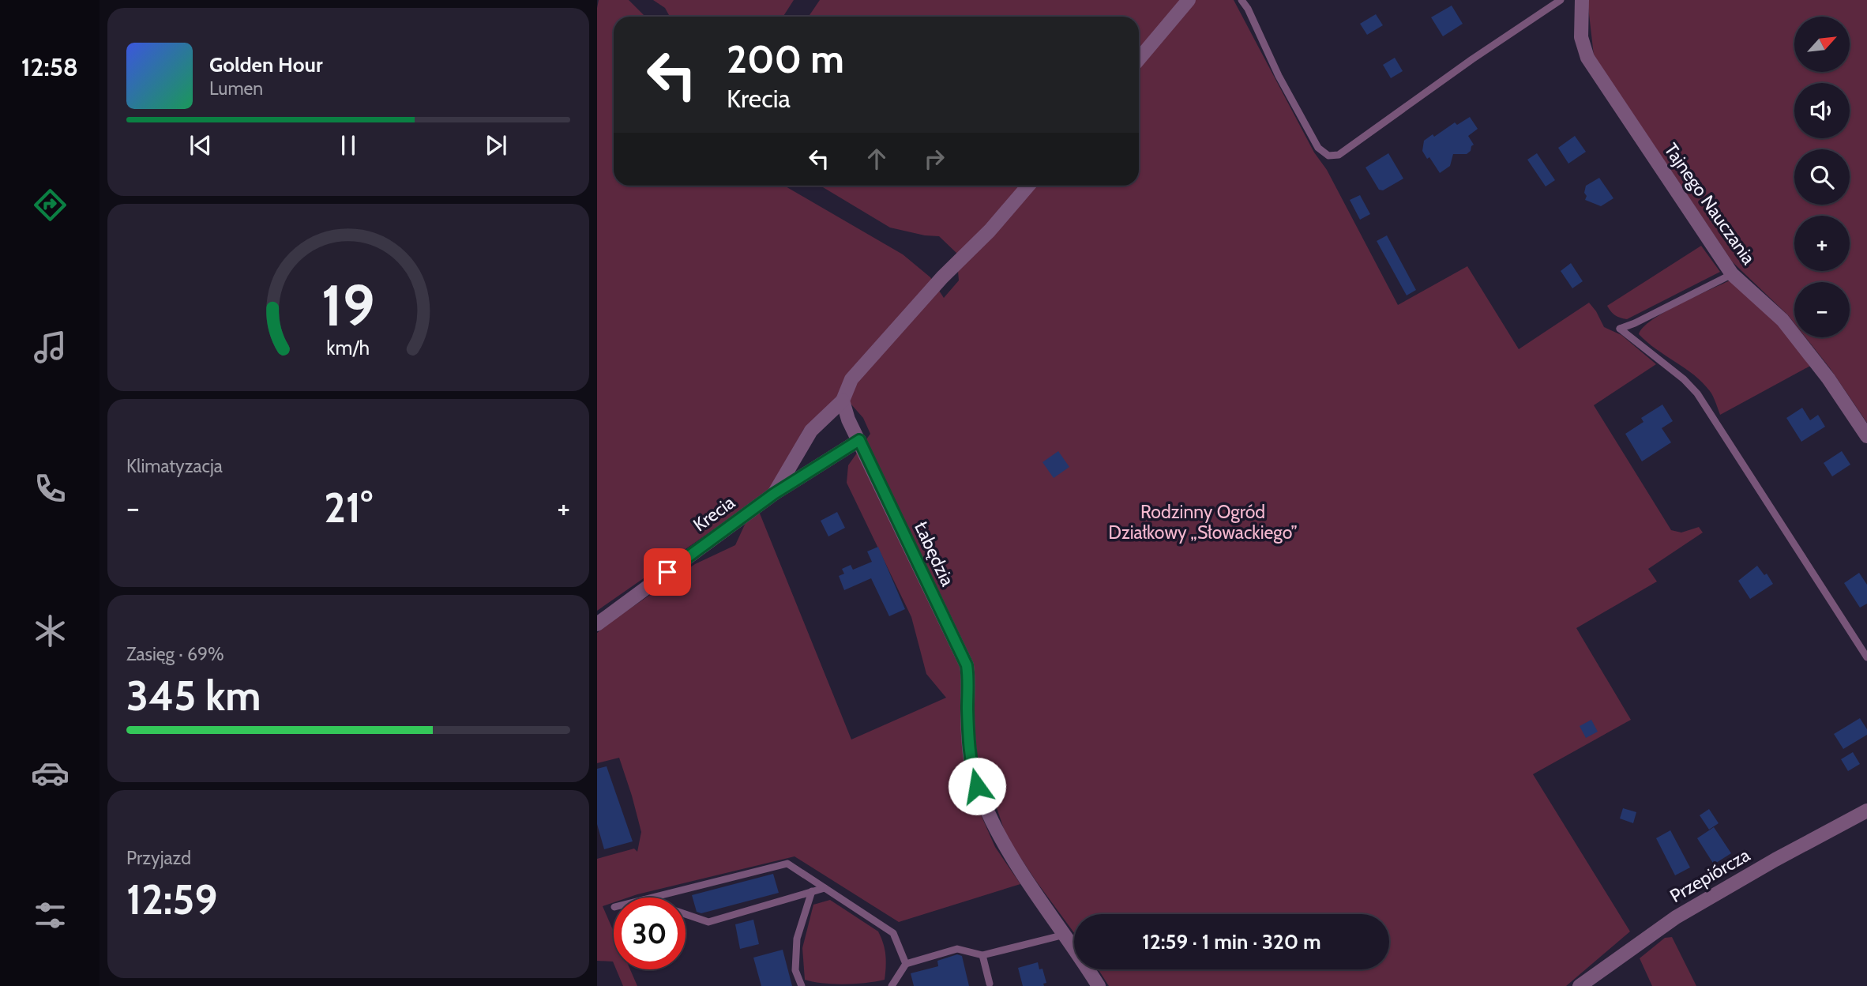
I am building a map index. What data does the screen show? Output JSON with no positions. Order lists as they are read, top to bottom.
{
  "streets": {
    "street": [
      "Tajnego Nauczania",
      "Krecia",
      "Łabędzia",
      "Przepiórcza"
    ]
  },
  "crossings": [
    ["Krecia", "Łabędzia"]
  ],
  "parks": ["Rodzinny Ogród Działkowy „Słowackiego”"],
  "north": "top right",
  "page": {
    "tabs": "12:58",
    "map_buttons": ["+", "−"],
    "turn": ["200 m", "Krecia"],
    "song": ["Golden Hour", "Lumen"],
    "tile": [
      "Klimatyzacja",
      ["Zasięg · 69%", "345 km"],
      ["Przyjazd", "12:59"]
    ],
    "heat": ["−", "21°", "+"],
    "limit": "30",
    "trip": "12:59 · 1 min · 320 m",
    "gauge": ["19", "km/h"]
  }
}
